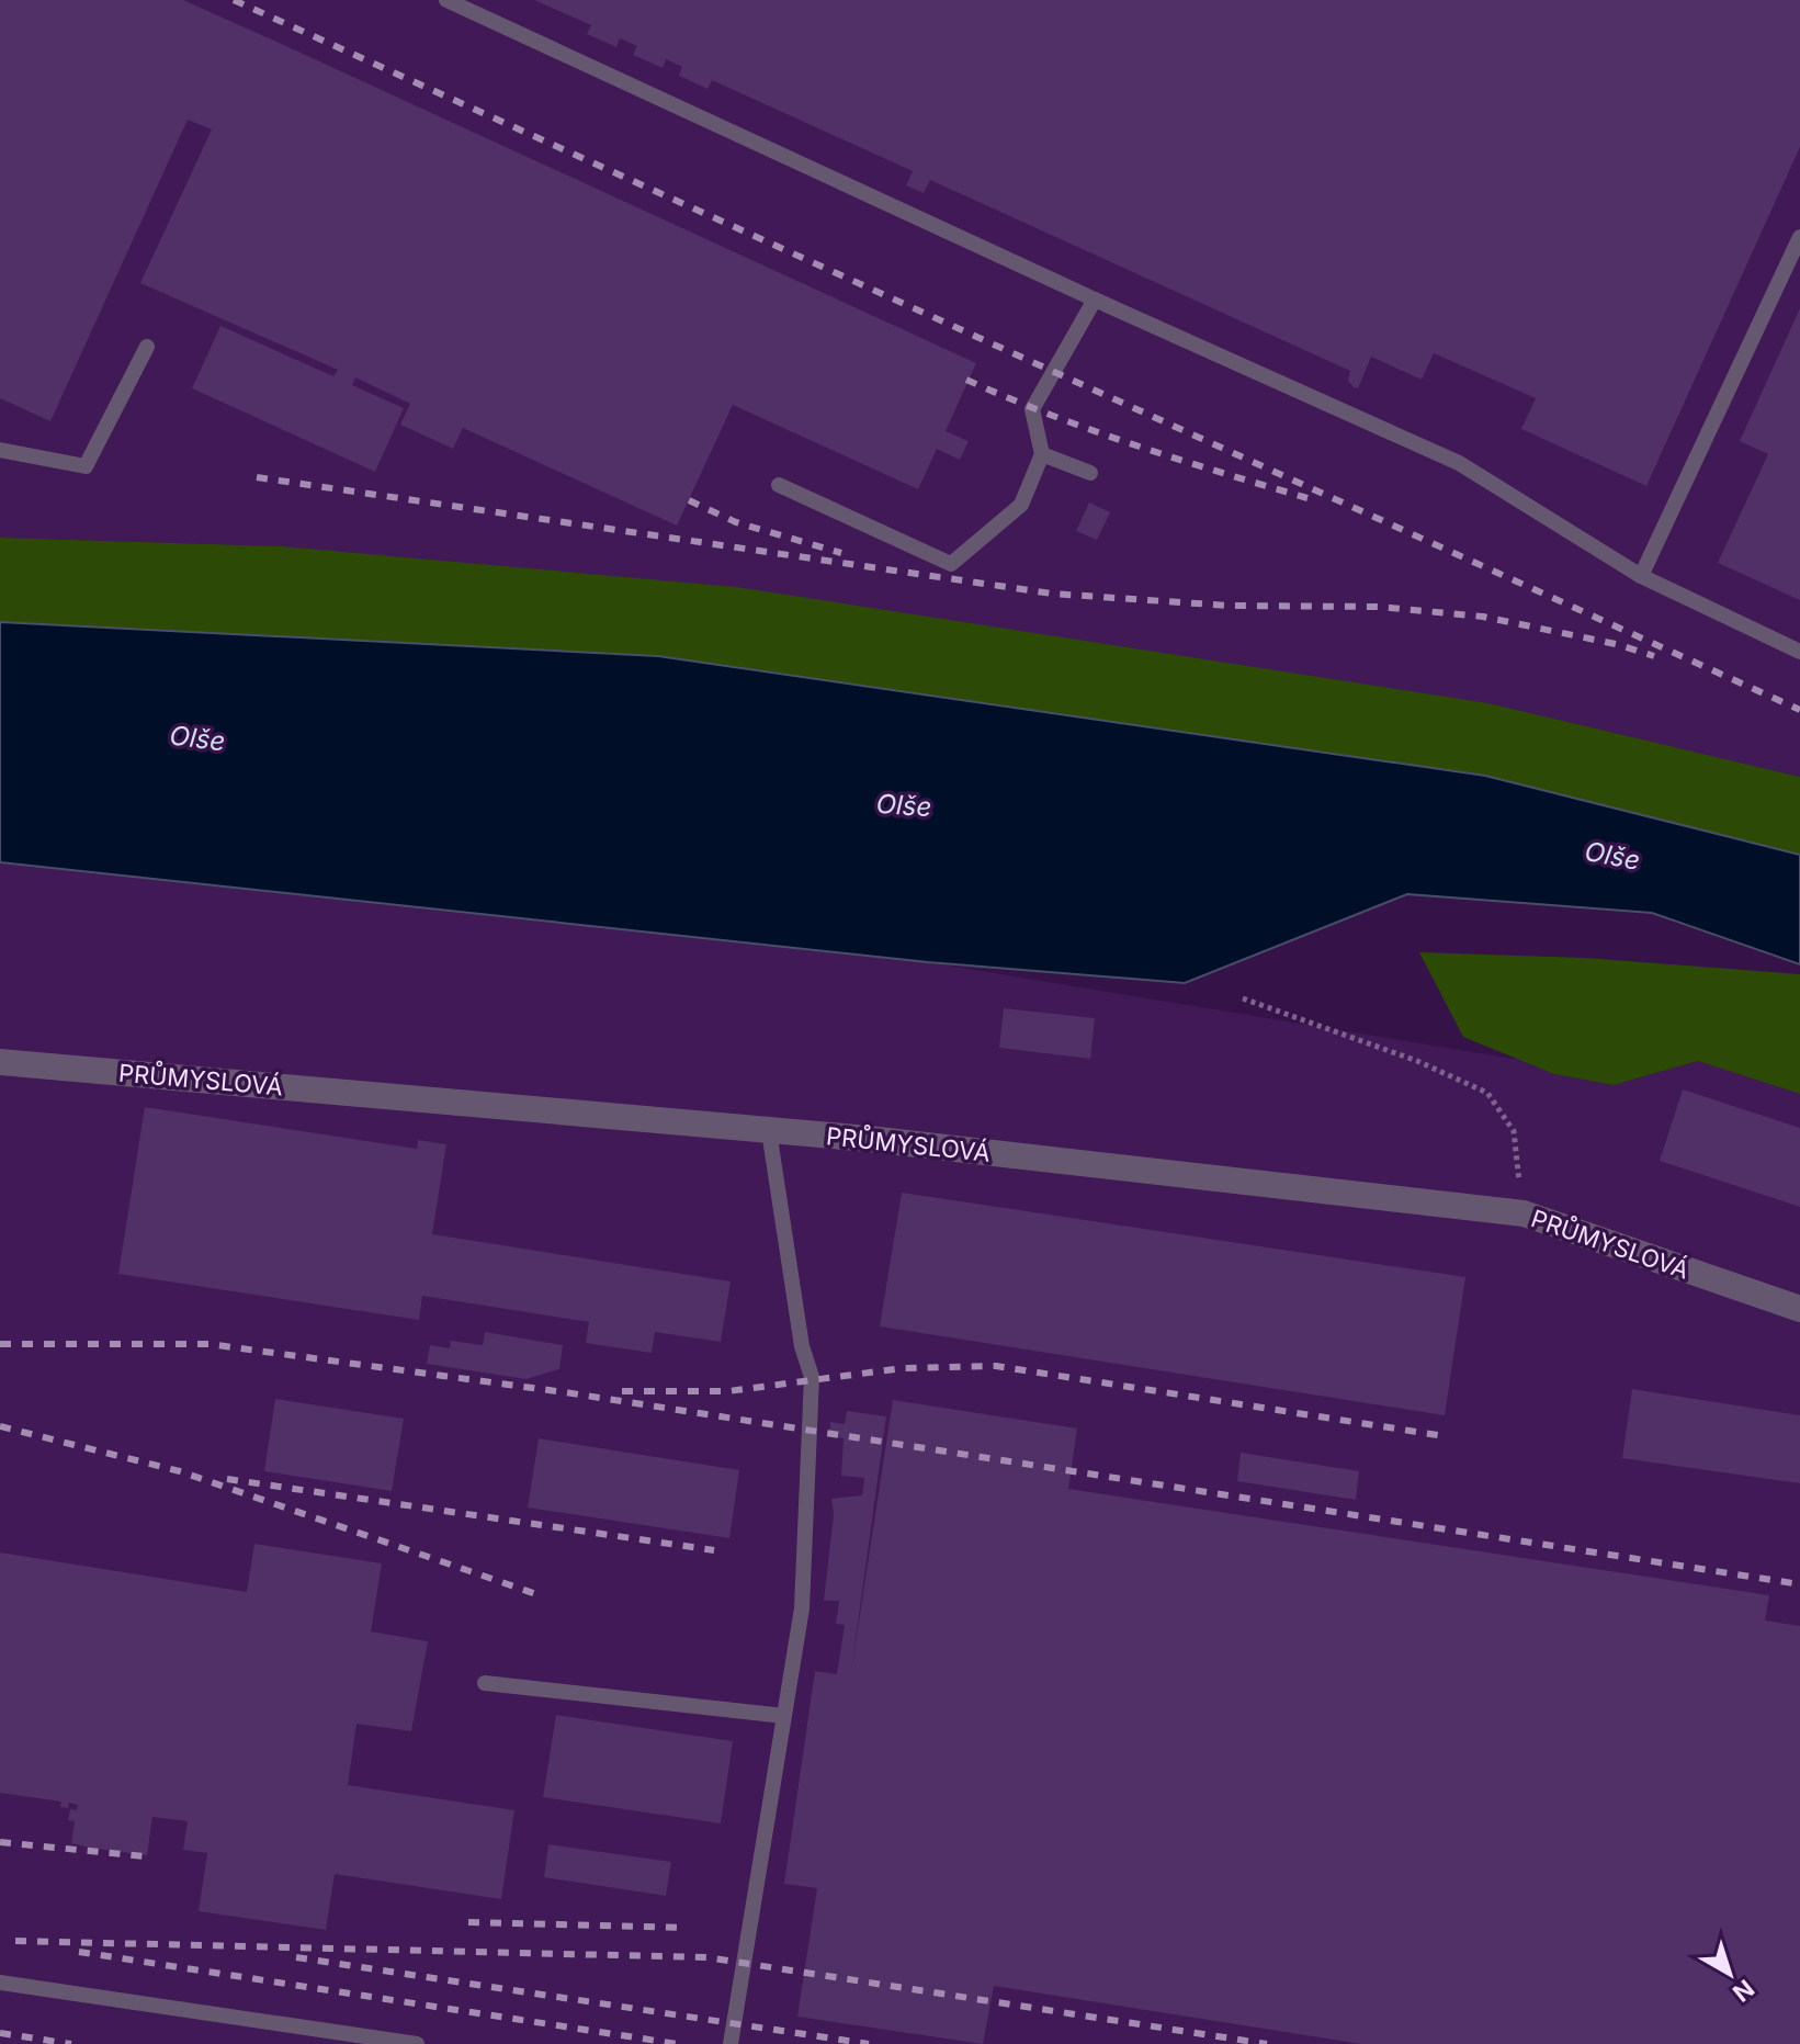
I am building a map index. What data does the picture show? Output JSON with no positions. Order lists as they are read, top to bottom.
{
  "streets": {
    "street": ["PRŮMYSLOVÁ"]
  },
  "water": ["Olše"],
  "north": "bottom right"
}
